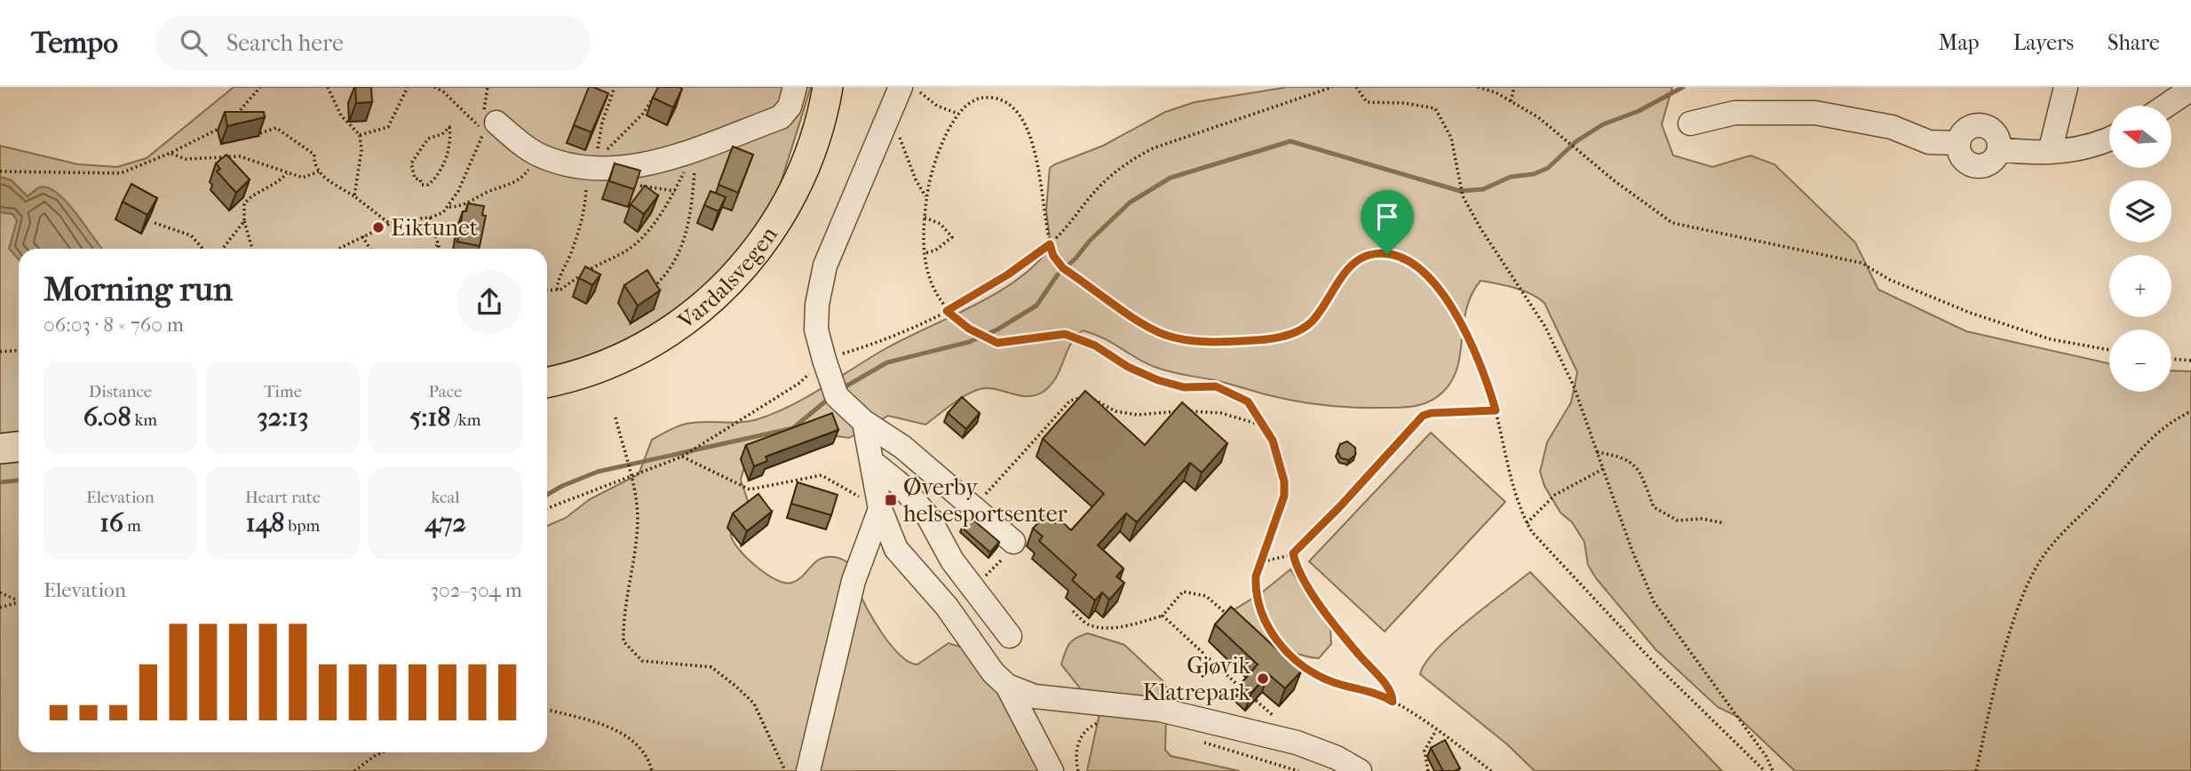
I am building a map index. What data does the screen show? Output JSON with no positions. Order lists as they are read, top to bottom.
{
  "streets": {
    "main road": ["Vardalsvegen"]
  },
  "places": {
    "other": ["Eiktunet", "Gjøvik Klatrepark"],
    "transit": ["Øverby helsesportsenter"]
  },
  "north": "left",
  "page": {
    "header": "Tempo",
    "search": "Search here",
    "nav": ["Map", "Layers", "Share"],
    "map_buttons": ["+", "−"],
    "heading": ["Morning run", "06:03 · 8 × 760 m"],
    "stats": [
      ["Distance", "6.08 km"],
      ["Time", "32:13"],
      ["Pace", "5:18 /km"],
      ["Elevation", "16 m"],
      ["Heart rate", "148 bpm"],
      ["kcal", "472"]
    ],
    "chart": ["Elevation", "302–304 m"]
  }
}
